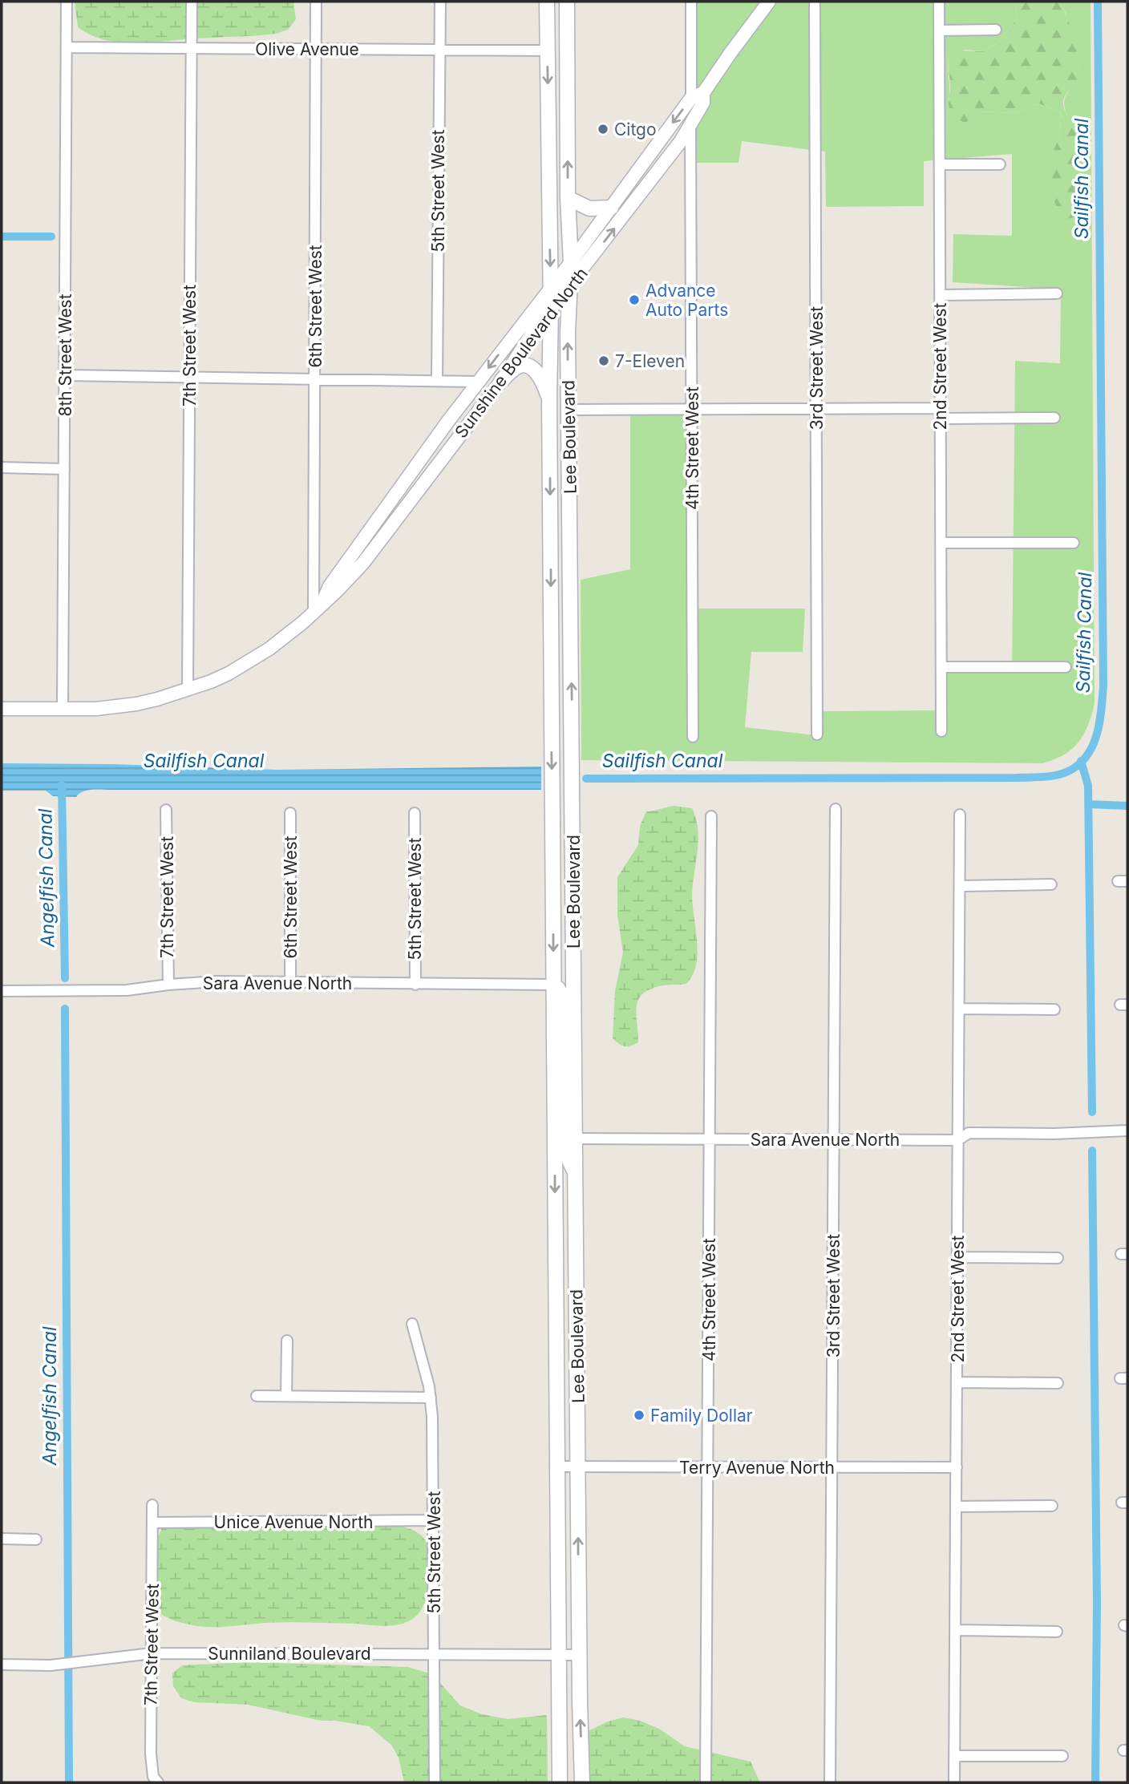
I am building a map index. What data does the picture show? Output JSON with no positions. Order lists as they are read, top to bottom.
{
  "streets": {
    "main road": ["Lee Boulevard"],
    "street": [
      "Olive Avenue",
      "5th Street West",
      "6th Street West",
      "7th Street West",
      "Sunshine Boulevard North",
      "8th Street West",
      "2nd Street West",
      "3rd Street West",
      "4th Street West",
      "Sara Avenue North",
      "Terry Avenue North",
      "Unice Avenue North",
      "Sunniland Boulevard"
    ]
  },
  "crossings": [
    ["Olive Avenue", "5th Street West"],
    ["Olive Avenue", "6th Street West"],
    ["Olive Avenue", "7th Street West"],
    ["Olive Avenue", "8th Street West"],
    ["Olive Avenue", "Lee Boulevard"],
    ["5th Street West", "Sara Avenue North"],
    ["5th Street West", "Unice Avenue North"],
    ["5th Street West", "Sunniland Boulevard"],
    ["6th Street West", "Sunshine Boulevard North"],
    ["6th Street West", "Sara Avenue North"],
    ["7th Street West", "Sunshine Boulevard North"],
    ["7th Street West", "Sara Avenue North"],
    ["7th Street West", "Unice Avenue North"],
    ["7th Street West", "Sunniland Boulevard"],
    ["Sunshine Boulevard North", "8th Street West"],
    ["Sunshine Boulevard North", "Lee Boulevard"],
    ["Sunshine Boulevard North", "4th Street West"],
    ["2nd Street West", "Sara Avenue North"],
    ["2nd Street West", "Terry Avenue North"],
    ["3rd Street West", "Sara Avenue North"],
    ["3rd Street West", "Terry Avenue North"],
    ["Lee Boulevard", "Sara Avenue North"],
    ["Lee Boulevard", "Terry Avenue North"],
    ["Lee Boulevard", "Sunniland Boulevard"],
    ["4th Street West", "Sara Avenue North"],
    ["4th Street West", "Terry Avenue North"]
  ],
  "water": ["Sailfish Canal", "Angelfish Canal"],
  "places": [
    "Citgo",
    "Advance Auto Parts",
    "7-Eleven",
    "Family Dollar"
  ]
}
